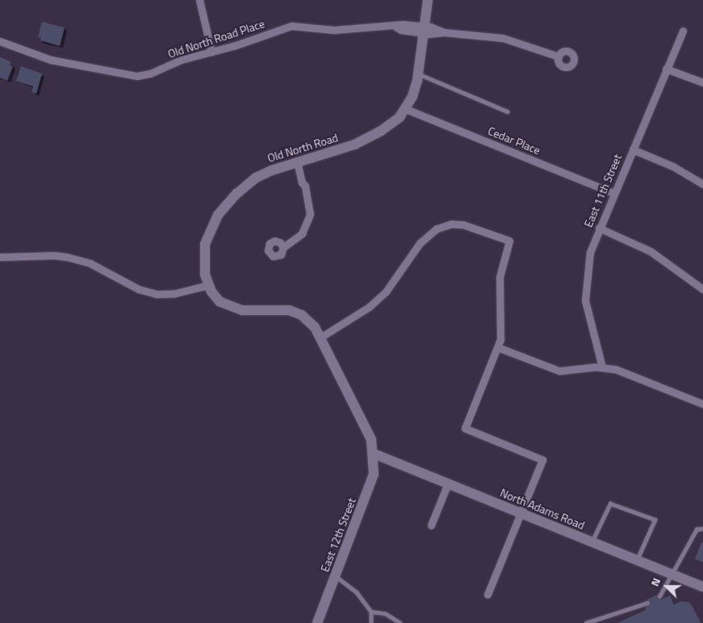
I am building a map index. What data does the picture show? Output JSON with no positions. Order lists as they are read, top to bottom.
{
  "streets": {
    "street": [
      "Old North Road Place",
      "Cedar Place",
      "Old North Road",
      "East 11th Street",
      "North Adams Road",
      "East 12th Street"
    ]
  },
  "crossings": [
    ["Old North Road Place", "Old North Road"],
    ["Cedar Place", "Old North Road"],
    ["Cedar Place", "East 11th Street"],
    ["Old North Road", "North Adams Road"],
    ["Old North Road", "East 12th Street"],
    ["North Adams Road", "East 12th Street"]
  ],
  "north": "left"
}
